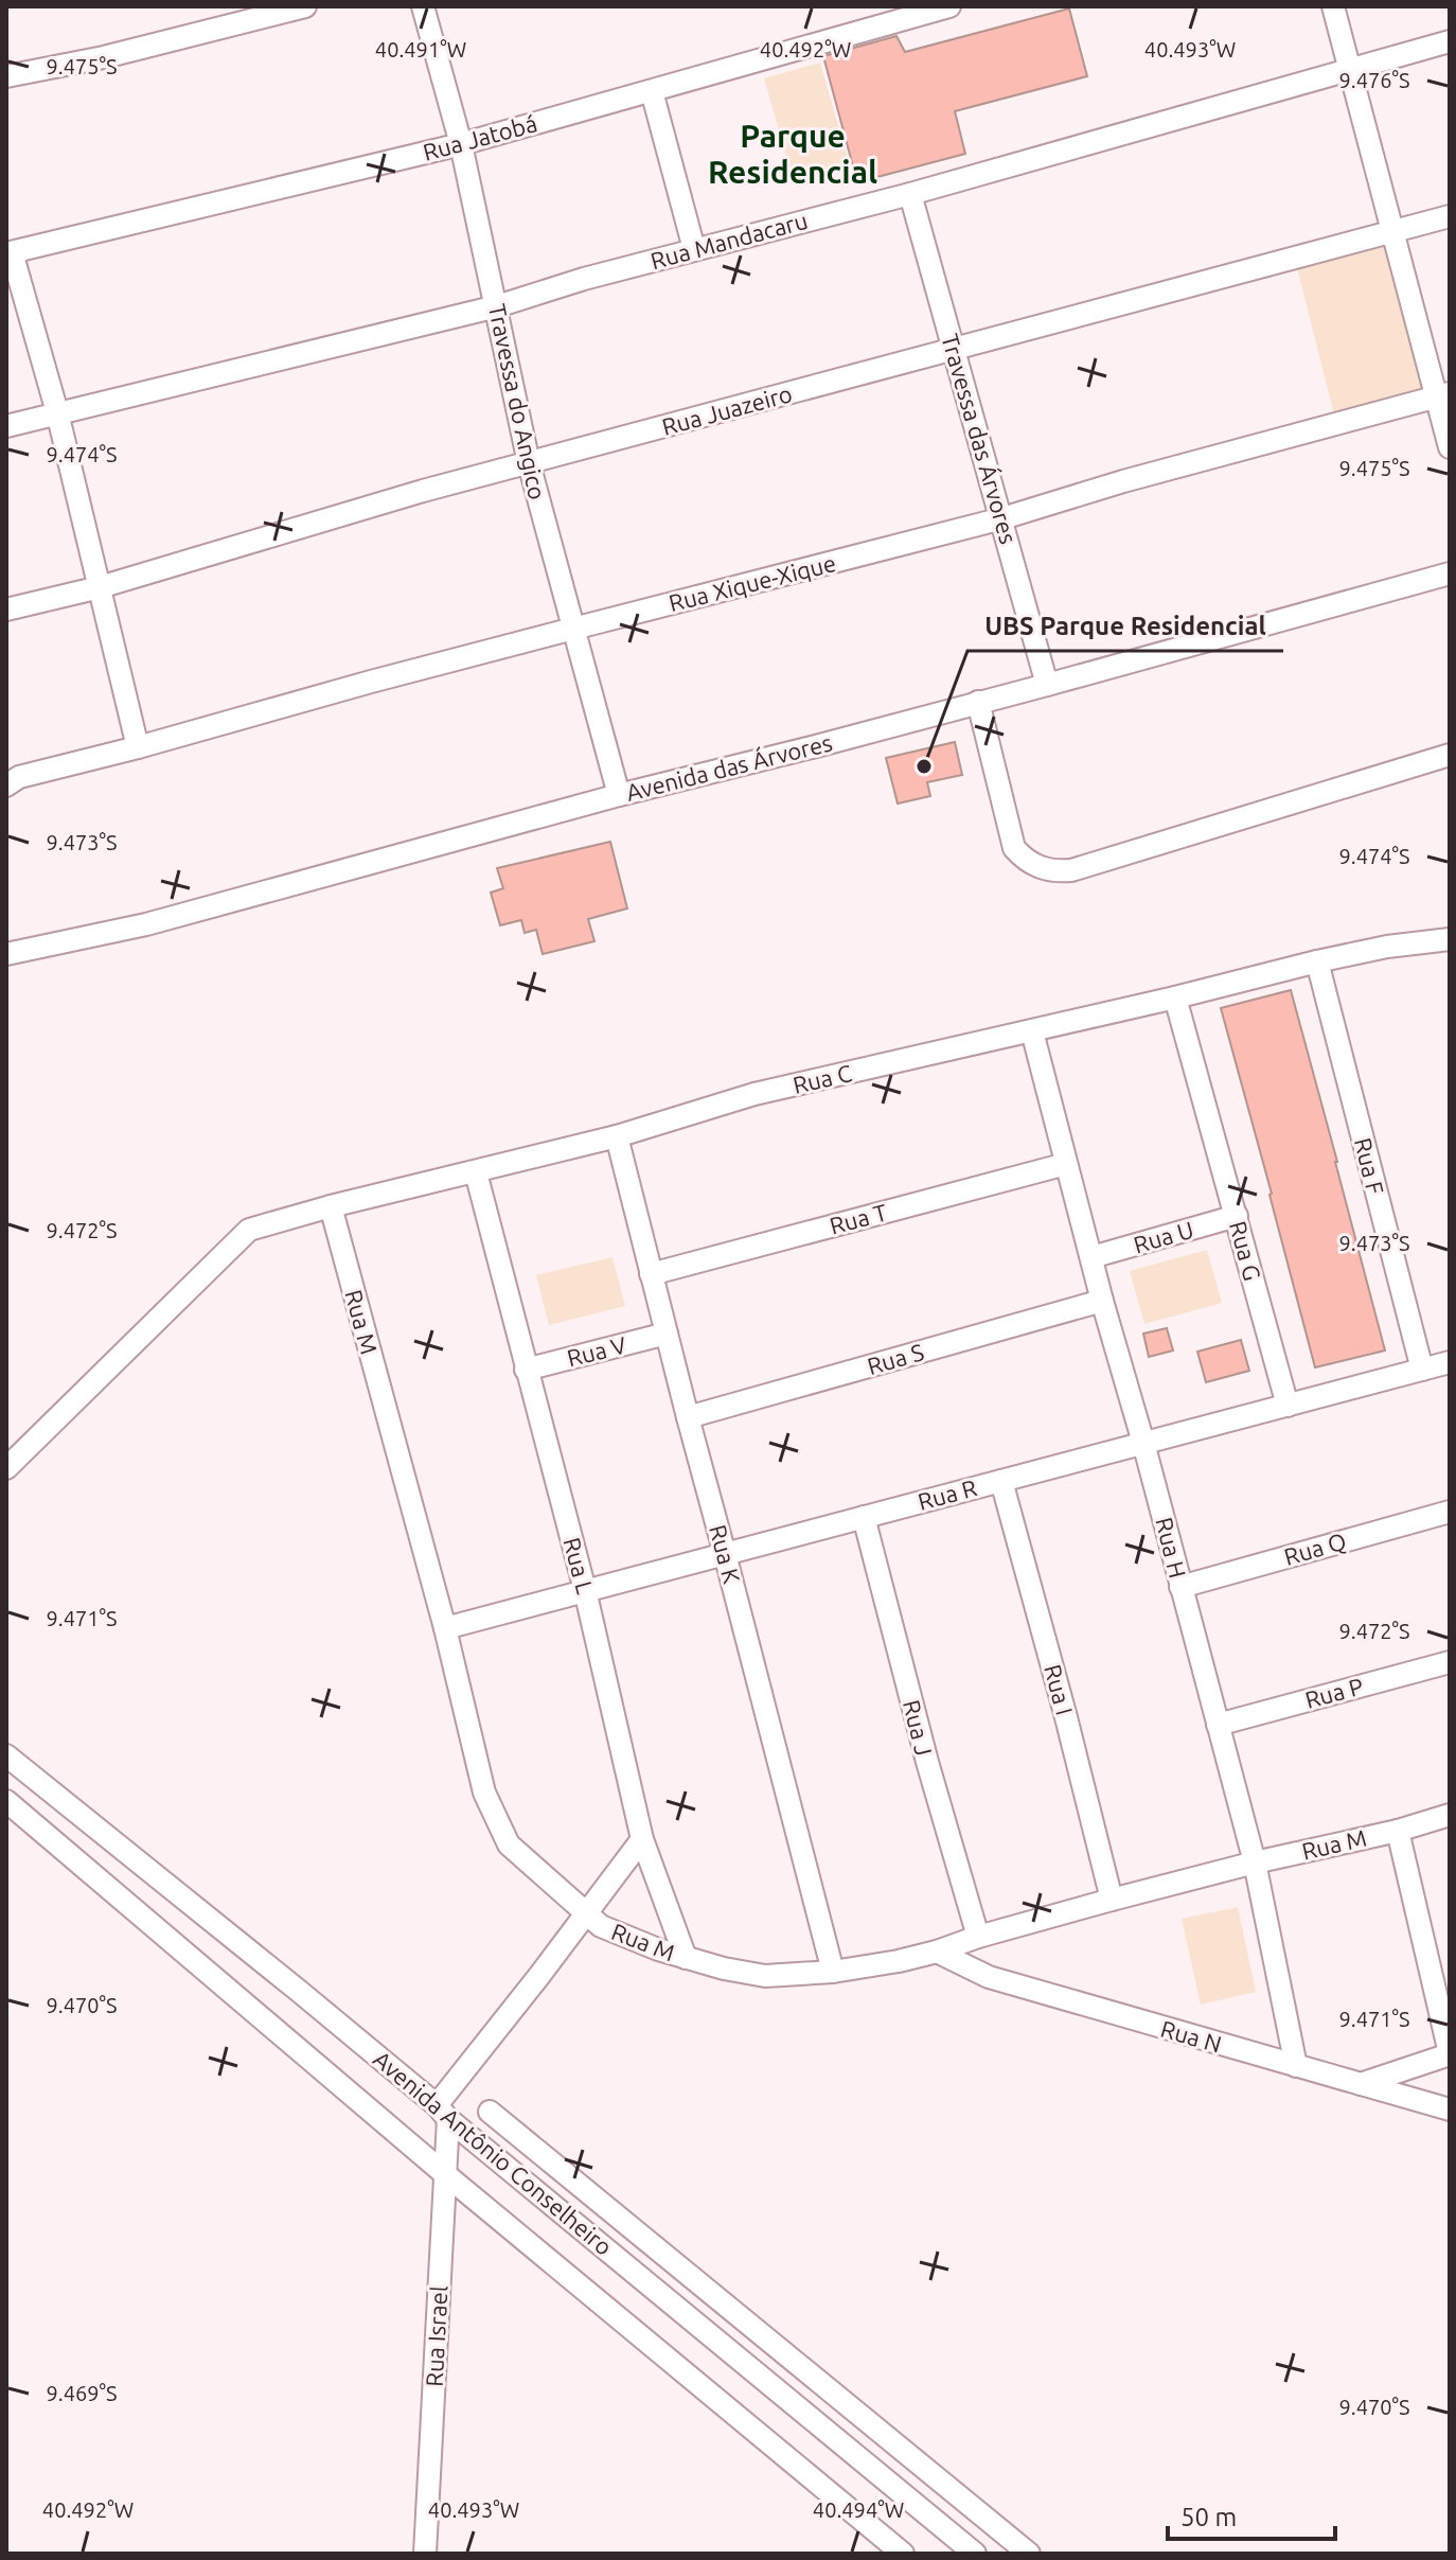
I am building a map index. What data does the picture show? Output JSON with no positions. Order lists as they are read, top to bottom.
{
  "streets": {
    "street": [
      "Rua Jatobá",
      "Rua Mandacaru",
      "Travessa do Angico",
      "Rua Juazeiro",
      "Travessa das Árvores",
      "Rua Xique-Xique",
      "Avenida das Árvores",
      "Rua C",
      "Rua F",
      "Rua T",
      "Rua U",
      "Rua G",
      "Rua M",
      "Rua V",
      "Rua S",
      "Rua R",
      "Rua H",
      "Rua Q",
      "Rua K",
      "Rua L",
      "Rua I",
      "Rua P",
      "Rua J",
      "Rua N",
      "Avenida Antônio Conselheiro",
      "Rua Israel"
    ]
  },
  "crossings": [
    ["Rua Jatobá", "Travessa do Angico"],
    ["Rua Mandacaru", "Travessa do Angico"],
    ["Rua Mandacaru", "Travessa das Árvores"],
    ["Travessa do Angico", "Rua Juazeiro"],
    ["Travessa do Angico", "Rua Xique-Xique"],
    ["Travessa do Angico", "Avenida das Árvores"],
    ["Rua Juazeiro", "Travessa das Árvores"],
    ["Travessa das Árvores", "Rua Xique-Xique"],
    ["Travessa das Árvores", "Avenida das Árvores"],
    ["Rua C", "Rua F"],
    ["Rua C", "Rua G"],
    ["Rua C", "Rua M"],
    ["Rua C", "Rua H"],
    ["Rua C", "Rua K"],
    ["Rua C", "Rua L"],
    ["Rua F", "Rua R"],
    ["Rua T", "Rua H"],
    ["Rua T", "Rua K"],
    ["Rua U", "Rua G"],
    ["Rua U", "Rua H"],
    ["Rua G", "Rua R"],
    ["Rua M", "Rua R"],
    ["Rua M", "Rua H"],
    ["Rua M", "Rua K"],
    ["Rua M", "Rua L"],
    ["Rua M", "Rua I"],
    ["Rua M", "Rua J"],
    ["Rua M", "Rua N"],
    ["Rua V", "Rua K"],
    ["Rua V", "Rua L"],
    ["Rua S", "Rua H"],
    ["Rua S", "Rua K"],
    ["Rua R", "Rua H"],
    ["Rua R", "Rua K"],
    ["Rua R", "Rua L"],
    ["Rua R", "Rua I"],
    ["Rua R", "Rua J"],
    ["Rua H", "Rua Q"],
    ["Rua H", "Rua P"],
    ["Rua H", "Rua N"],
    ["Avenida Antônio Conselheiro", "Rua Israel"]
  ],
  "districts": ["Parque Residencial"],
  "places": ["UBS Parque Residencial"],
  "scale_bar": "50 m",
  "coordinates": [
    "40.491°W",
    "40.492°W",
    "40.493°W",
    "9.475°S",
    "9.476°S",
    "9.474°S",
    "9.473°S",
    "9.472°S",
    "9.471°S",
    "9.470°S",
    "9.469°S",
    "40.494°W"
  ]
}
